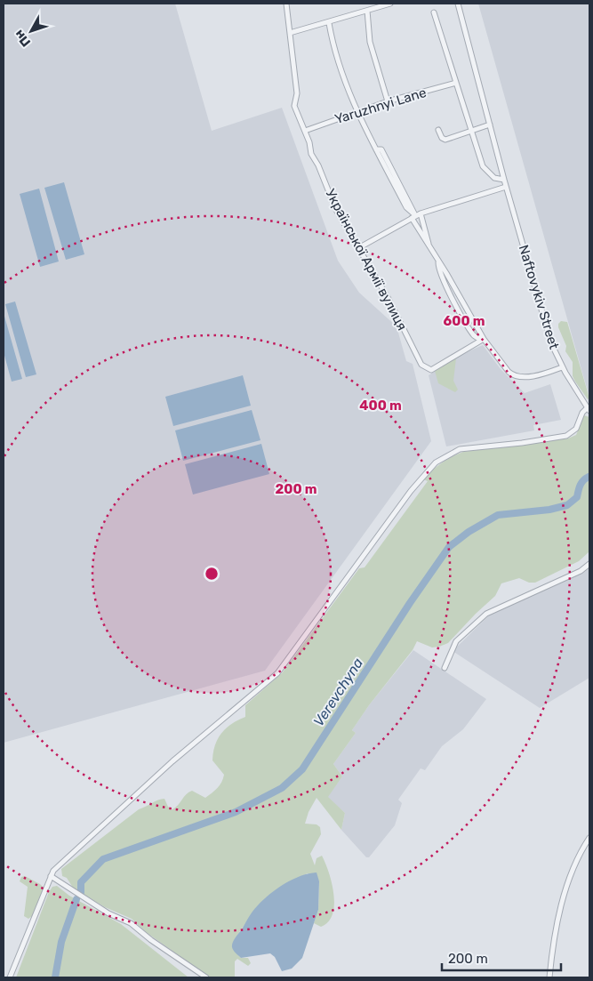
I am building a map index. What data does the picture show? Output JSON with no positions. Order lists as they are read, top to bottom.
{
  "streets": {
    "street": ["Yaruzhnyi Lane", "Української Армії вулиця", "Naftovykiv Street"]
  },
  "crossings": [
    ["Yaruzhnyi Lane", "Української Армії вулиця"]
  ],
  "water": ["Verevchyna"],
  "scale_bar": "200 m",
  "north": "bottom left",
  "rings": ["600 m", "400 m", "200 m"]
}
